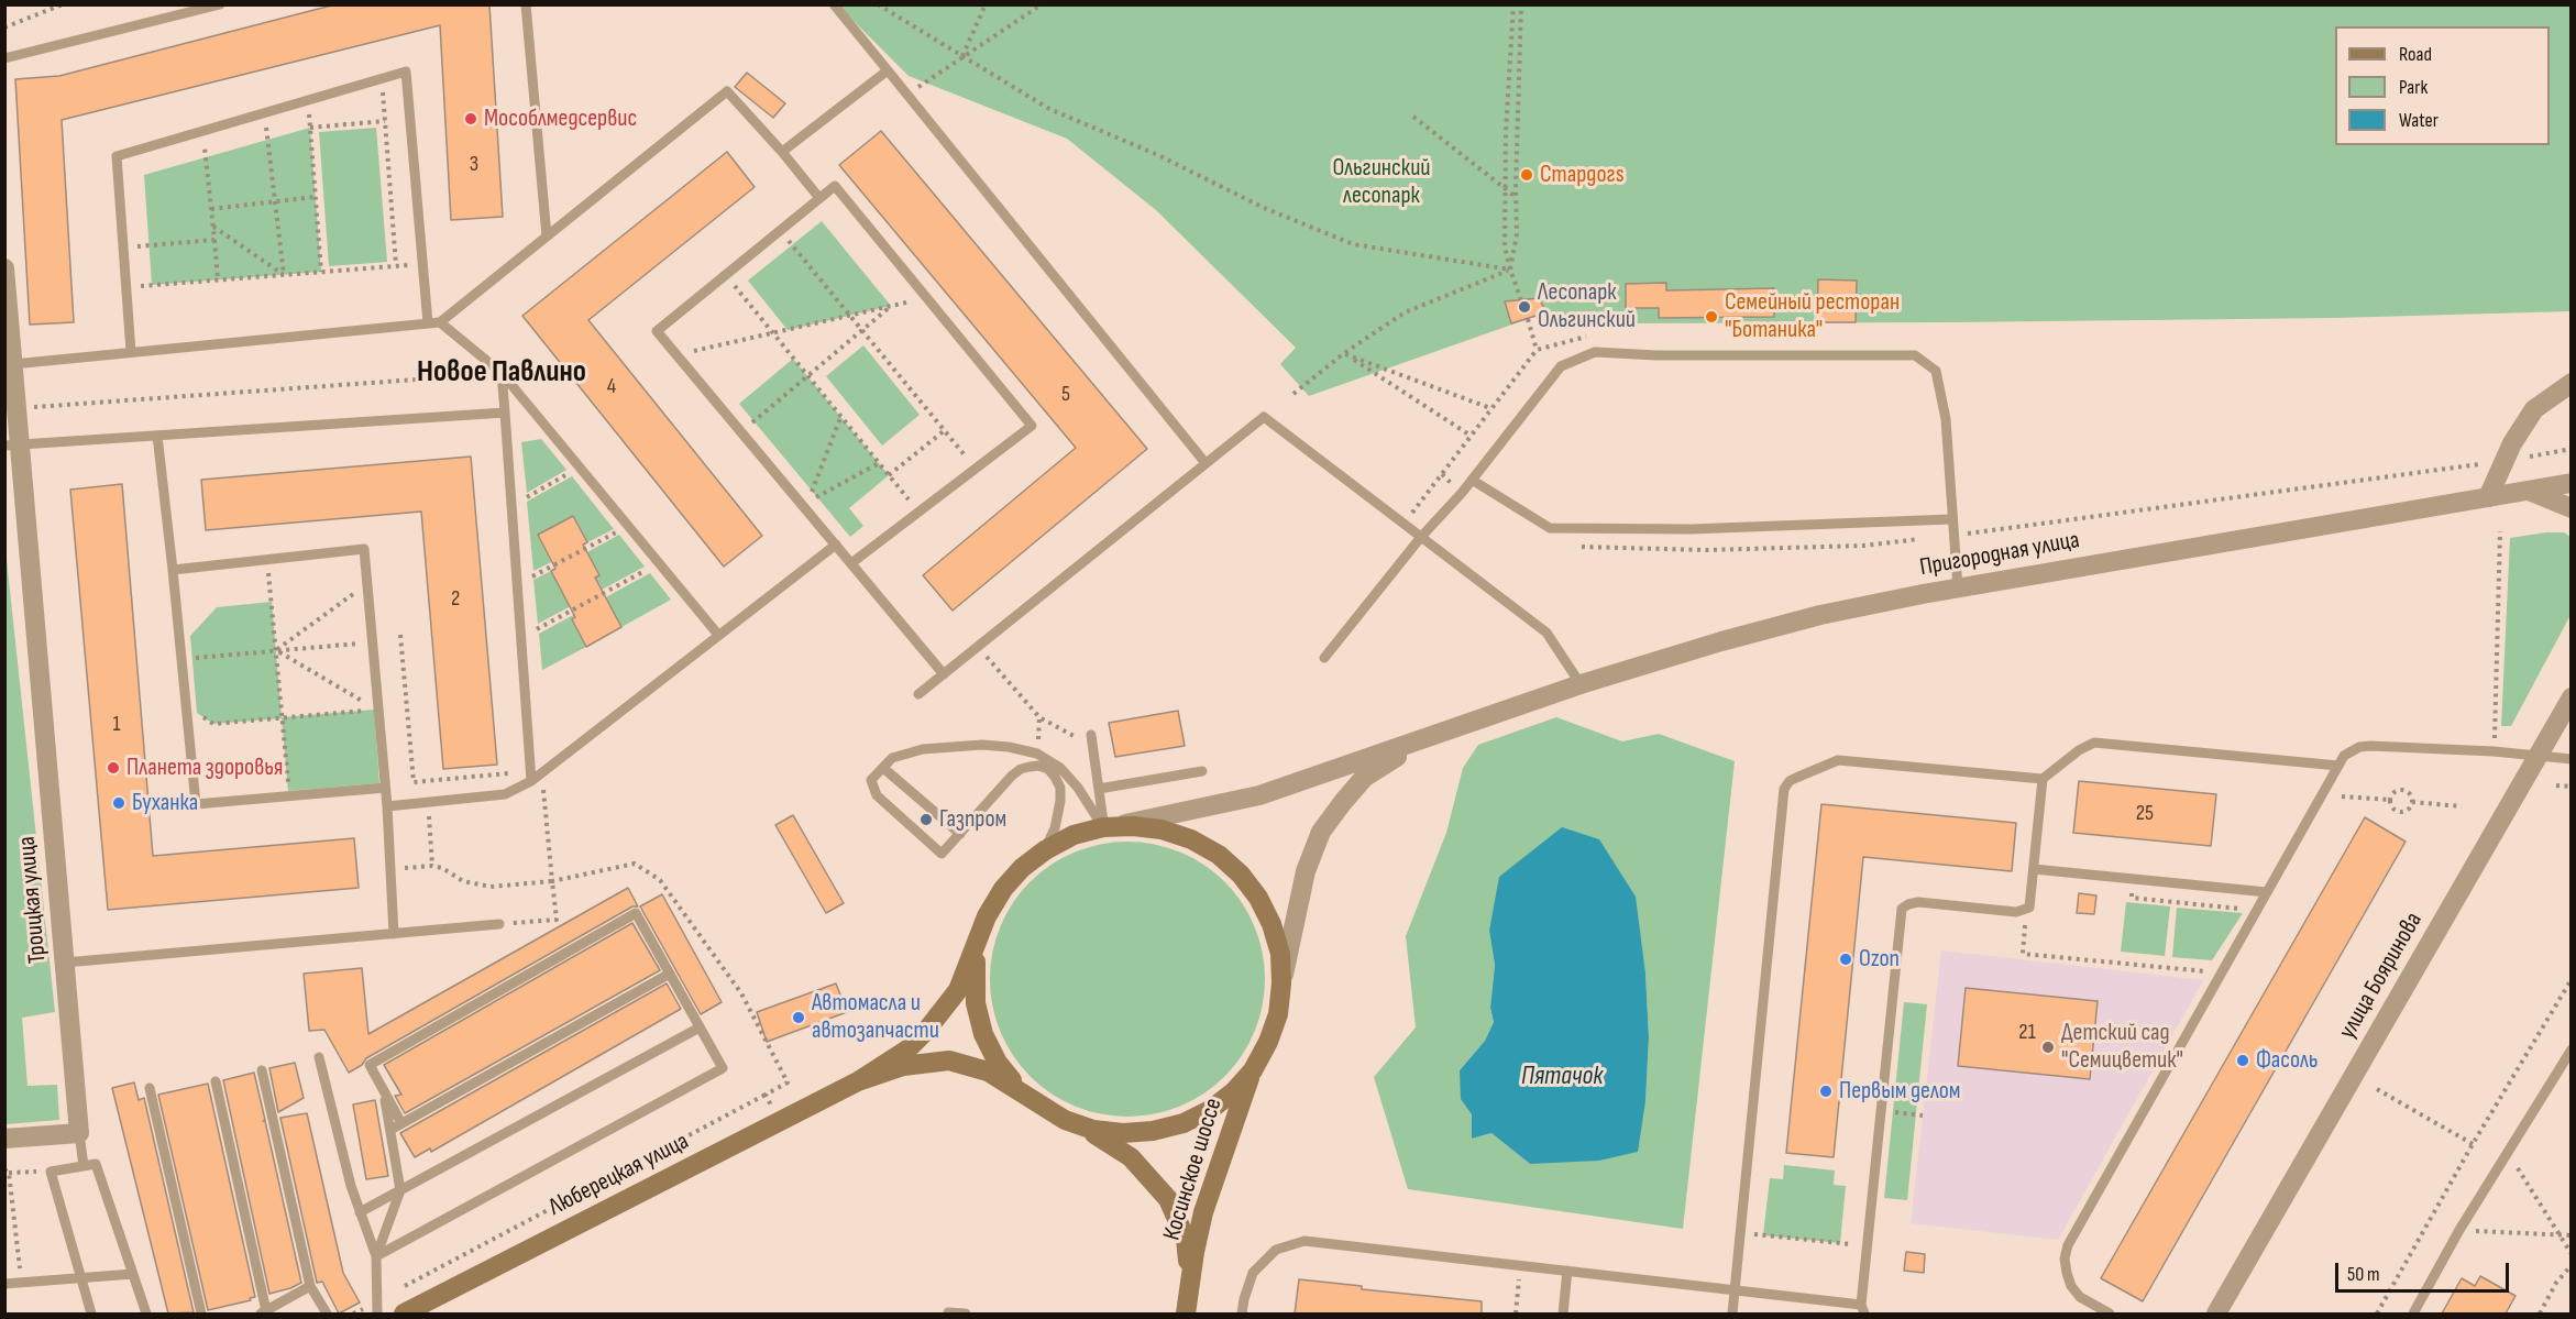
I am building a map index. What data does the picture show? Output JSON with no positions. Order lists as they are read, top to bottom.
{
  "streets": {
    "main road": ["Косинское шоссе", "Люберецкая улица"],
    "street": ["Пригородная улица", "Троицкая улица", "улица Бояринова"]
  },
  "districts": ["Новое Павлино"],
  "water": ["Пятачок"],
  "parks": ["Ольгинский лесопарк"],
  "places": [
    "Мособлмедсервис",
    "Стардогs",
    "Лесопарк Ольгинский",
    "Семейный ресторан \"Ботаника\"",
    "Планета здоровья",
    "Буханка",
    "Газпром",
    "Ozon",
    "Автомасла и автозапчасти",
    "Детский сад \"Семицветик\"",
    "Фасоль",
    "Первым делом"
  ],
  "house_numbers": [
    "3",
    "4",
    "5",
    "2",
    "1",
    "25",
    "21"
  ],
  "legend": ["Road", "Park", "Water"],
  "scale_bar": "50 m"
}
